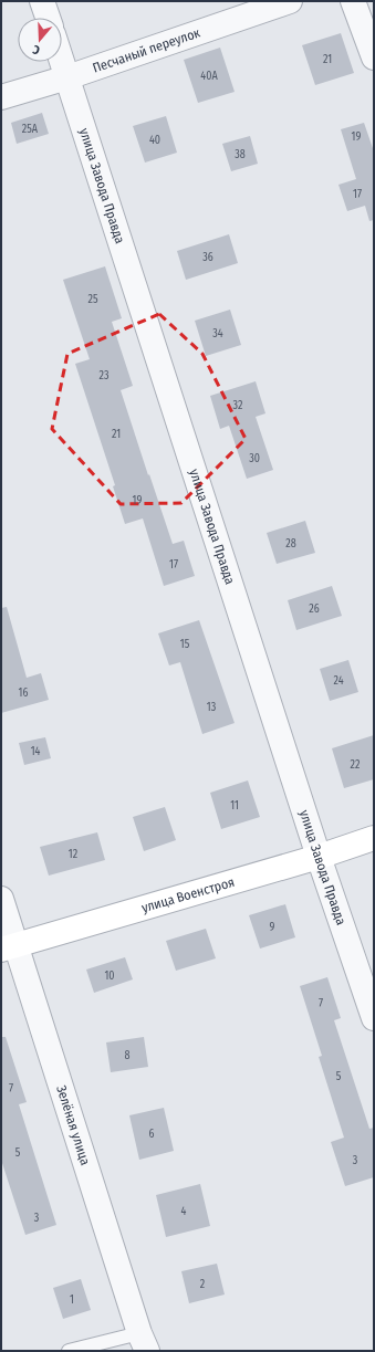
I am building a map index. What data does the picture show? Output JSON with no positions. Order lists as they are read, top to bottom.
{
  "streets": {
    "street": [
      "Песчаный переулок",
      "улица Завода Правда",
      "улица Военстроя",
      "Зелёная улица"
    ]
  },
  "crossings": [
    ["Песчаный переулок", "улица Завода Правда"],
    ["улица Завода Правда", "улица Военстроя"],
    ["улица Военстроя", "Зелёная улица"]
  ],
  "house_numbers": [
    "21",
    "40А",
    "25А",
    "19",
    "40",
    "38",
    "17",
    "36",
    "25",
    "34",
    "23",
    "32",
    "21",
    "30",
    "19",
    "28",
    "17",
    "26",
    "15",
    "24",
    "16",
    "13",
    "14",
    "22",
    "11",
    "12",
    "9",
    "10",
    "7",
    "8",
    "5",
    "7",
    "6",
    "5",
    "3",
    "4",
    "3",
    "2",
    "1"
  ],
  "north": "bottom"
}
